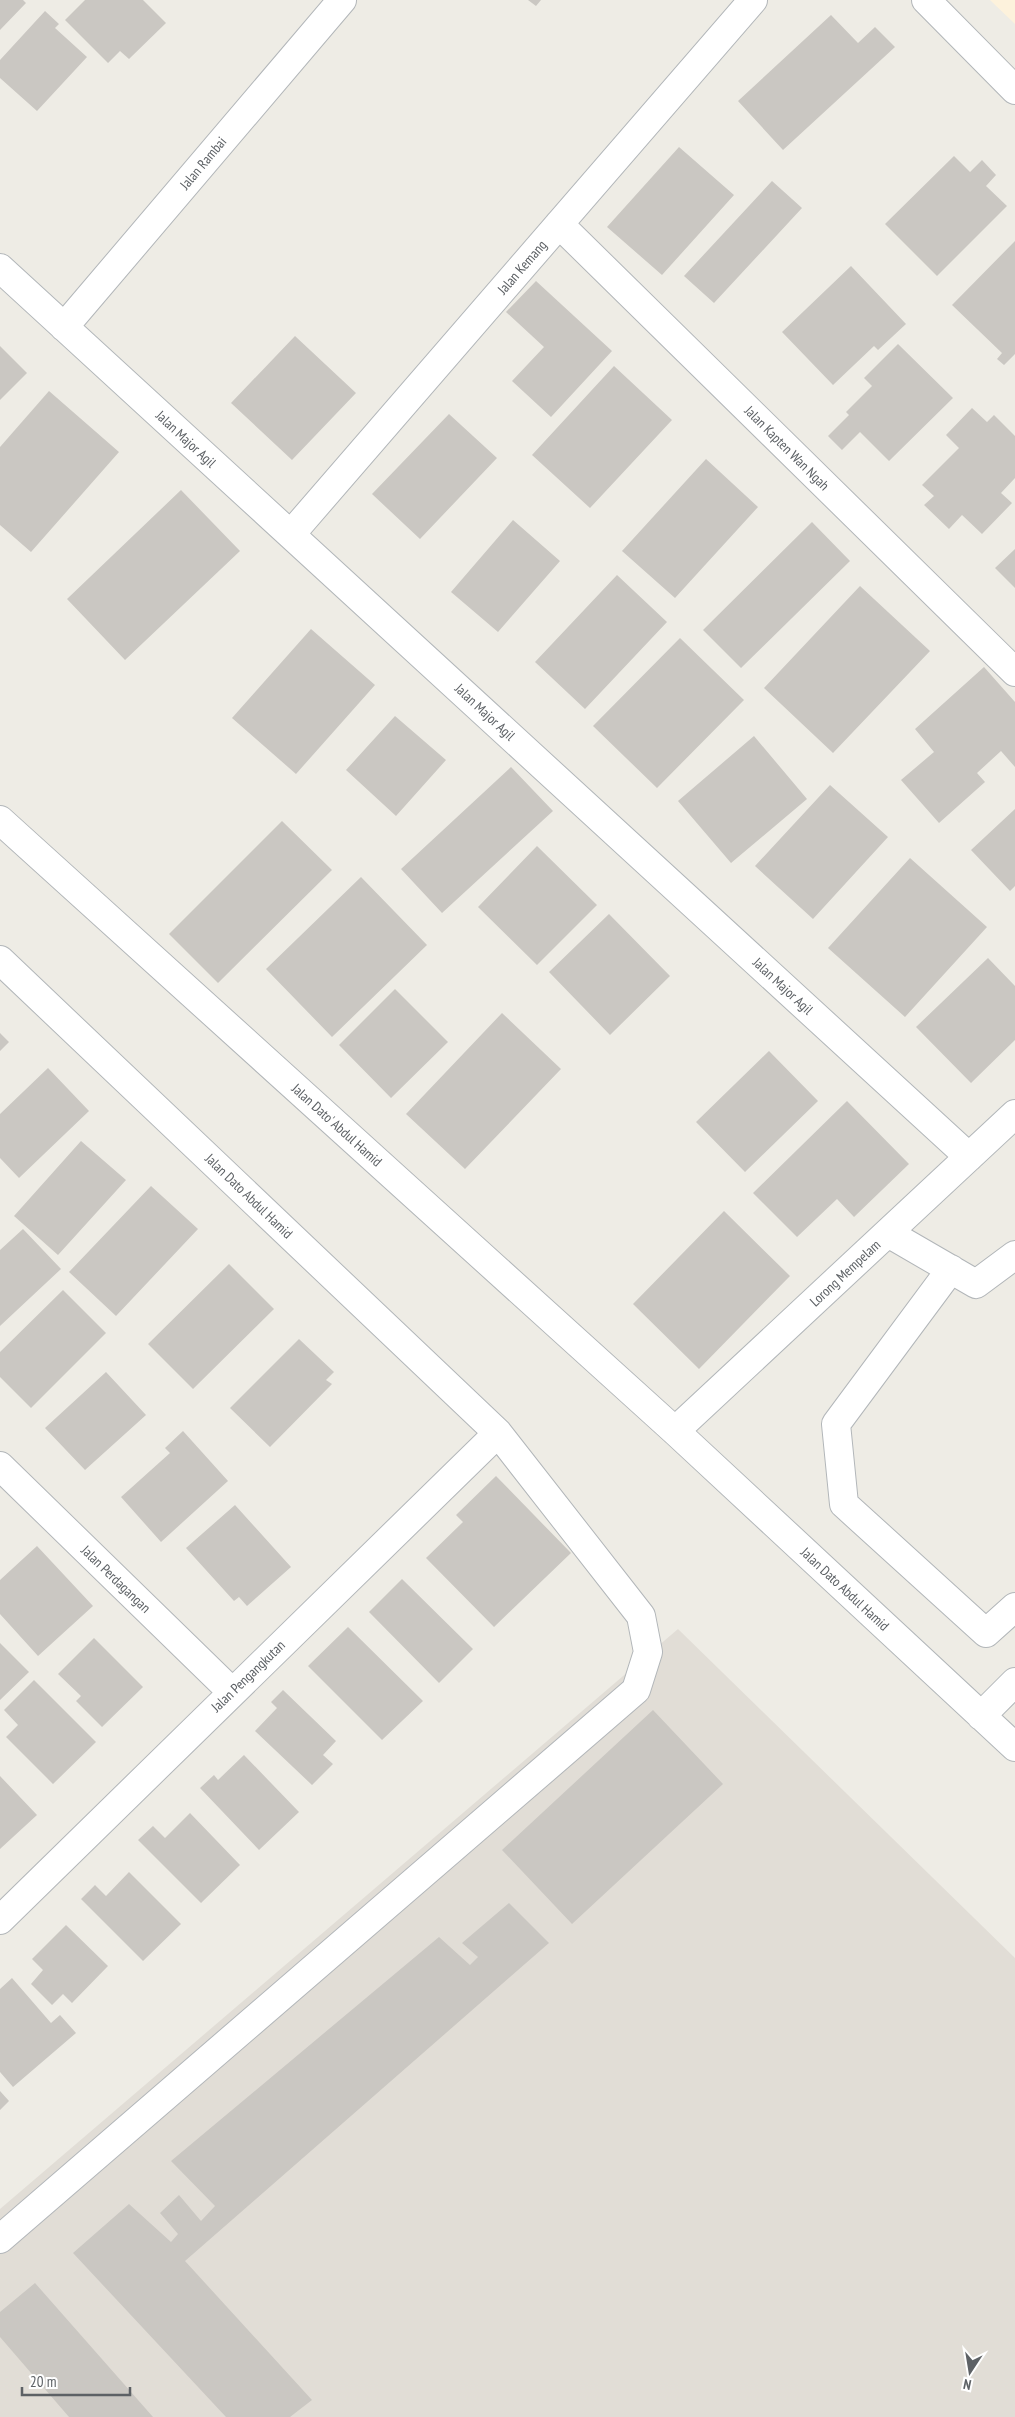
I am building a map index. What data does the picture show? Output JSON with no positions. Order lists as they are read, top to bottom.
{
  "streets": {
    "street": [
      "Jalan Rambai",
      "Jalan Kemang",
      "Jalan Major Agil",
      "Jalan Kapten Wan Ngah",
      "Jalan Dato' Abdul Hamid",
      "Jalan Dato Abdul Hamid",
      "Lorong Mempelam",
      "Jalan Perdagangan",
      "Jalan Pengangkutan"
    ]
  },
  "crossings": [
    ["Jalan Rambai", "Jalan Major Agil"],
    ["Jalan Kemang", "Jalan Major Agil"],
    ["Jalan Kemang", "Jalan Kapten Wan Ngah"],
    ["Jalan Major Agil", "Lorong Mempelam"],
    ["Jalan Dato' Abdul Hamid", "Jalan Dato Abdul Hamid"],
    ["Jalan Dato' Abdul Hamid", "Lorong Mempelam"],
    ["Jalan Dato Abdul Hamid", "Lorong Mempelam"],
    ["Jalan Dato Abdul Hamid", "Jalan Pengangkutan"],
    ["Jalan Perdagangan", "Jalan Pengangkutan"]
  ],
  "scale_bar": "20 m",
  "north": "bottom"
}
